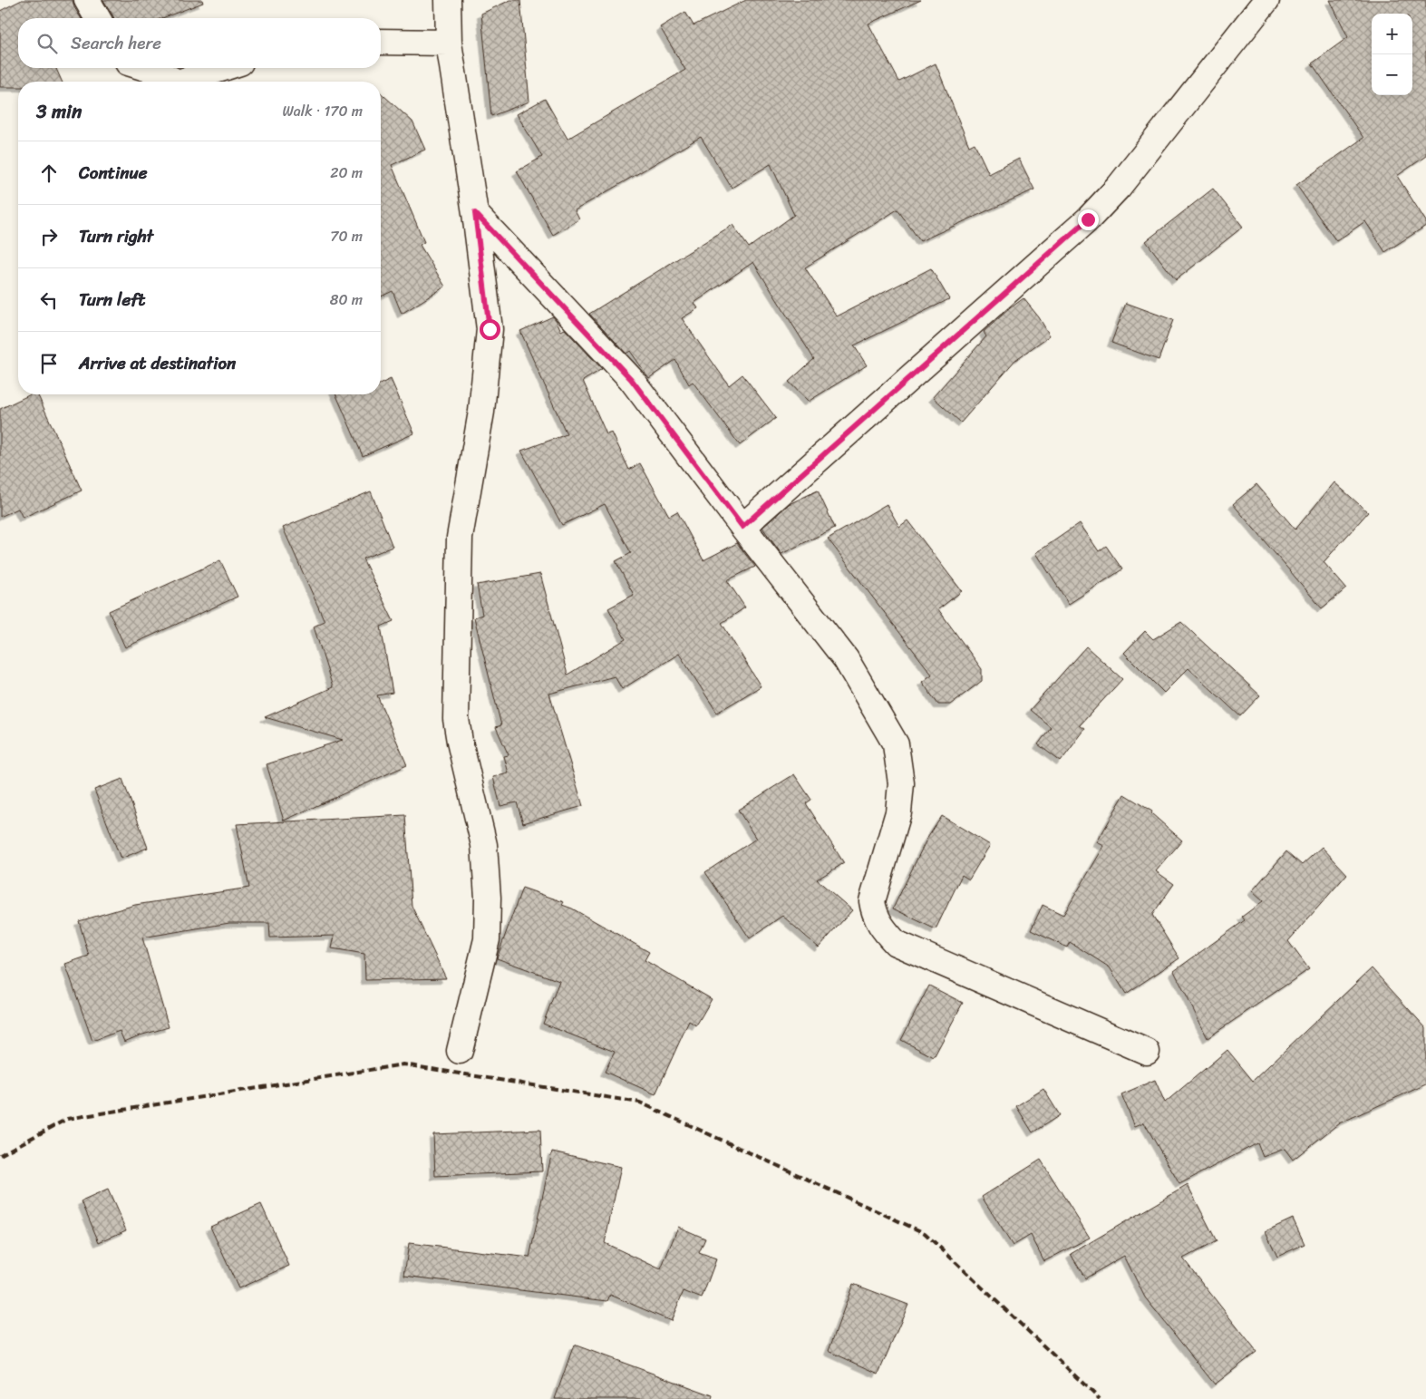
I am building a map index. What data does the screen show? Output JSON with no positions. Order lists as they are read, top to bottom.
{
  "page": {
    "map_buttons": ["+", "−"],
    "search": "Search here",
    "heading": ["3 min", "Walk · 170 m"],
    "list": [
      ["Continue", "20 m"],
      ["Turn right", "70 m"],
      ["Turn left", "80 m"],
      "Arrive at destination"
    ]
  }
}
